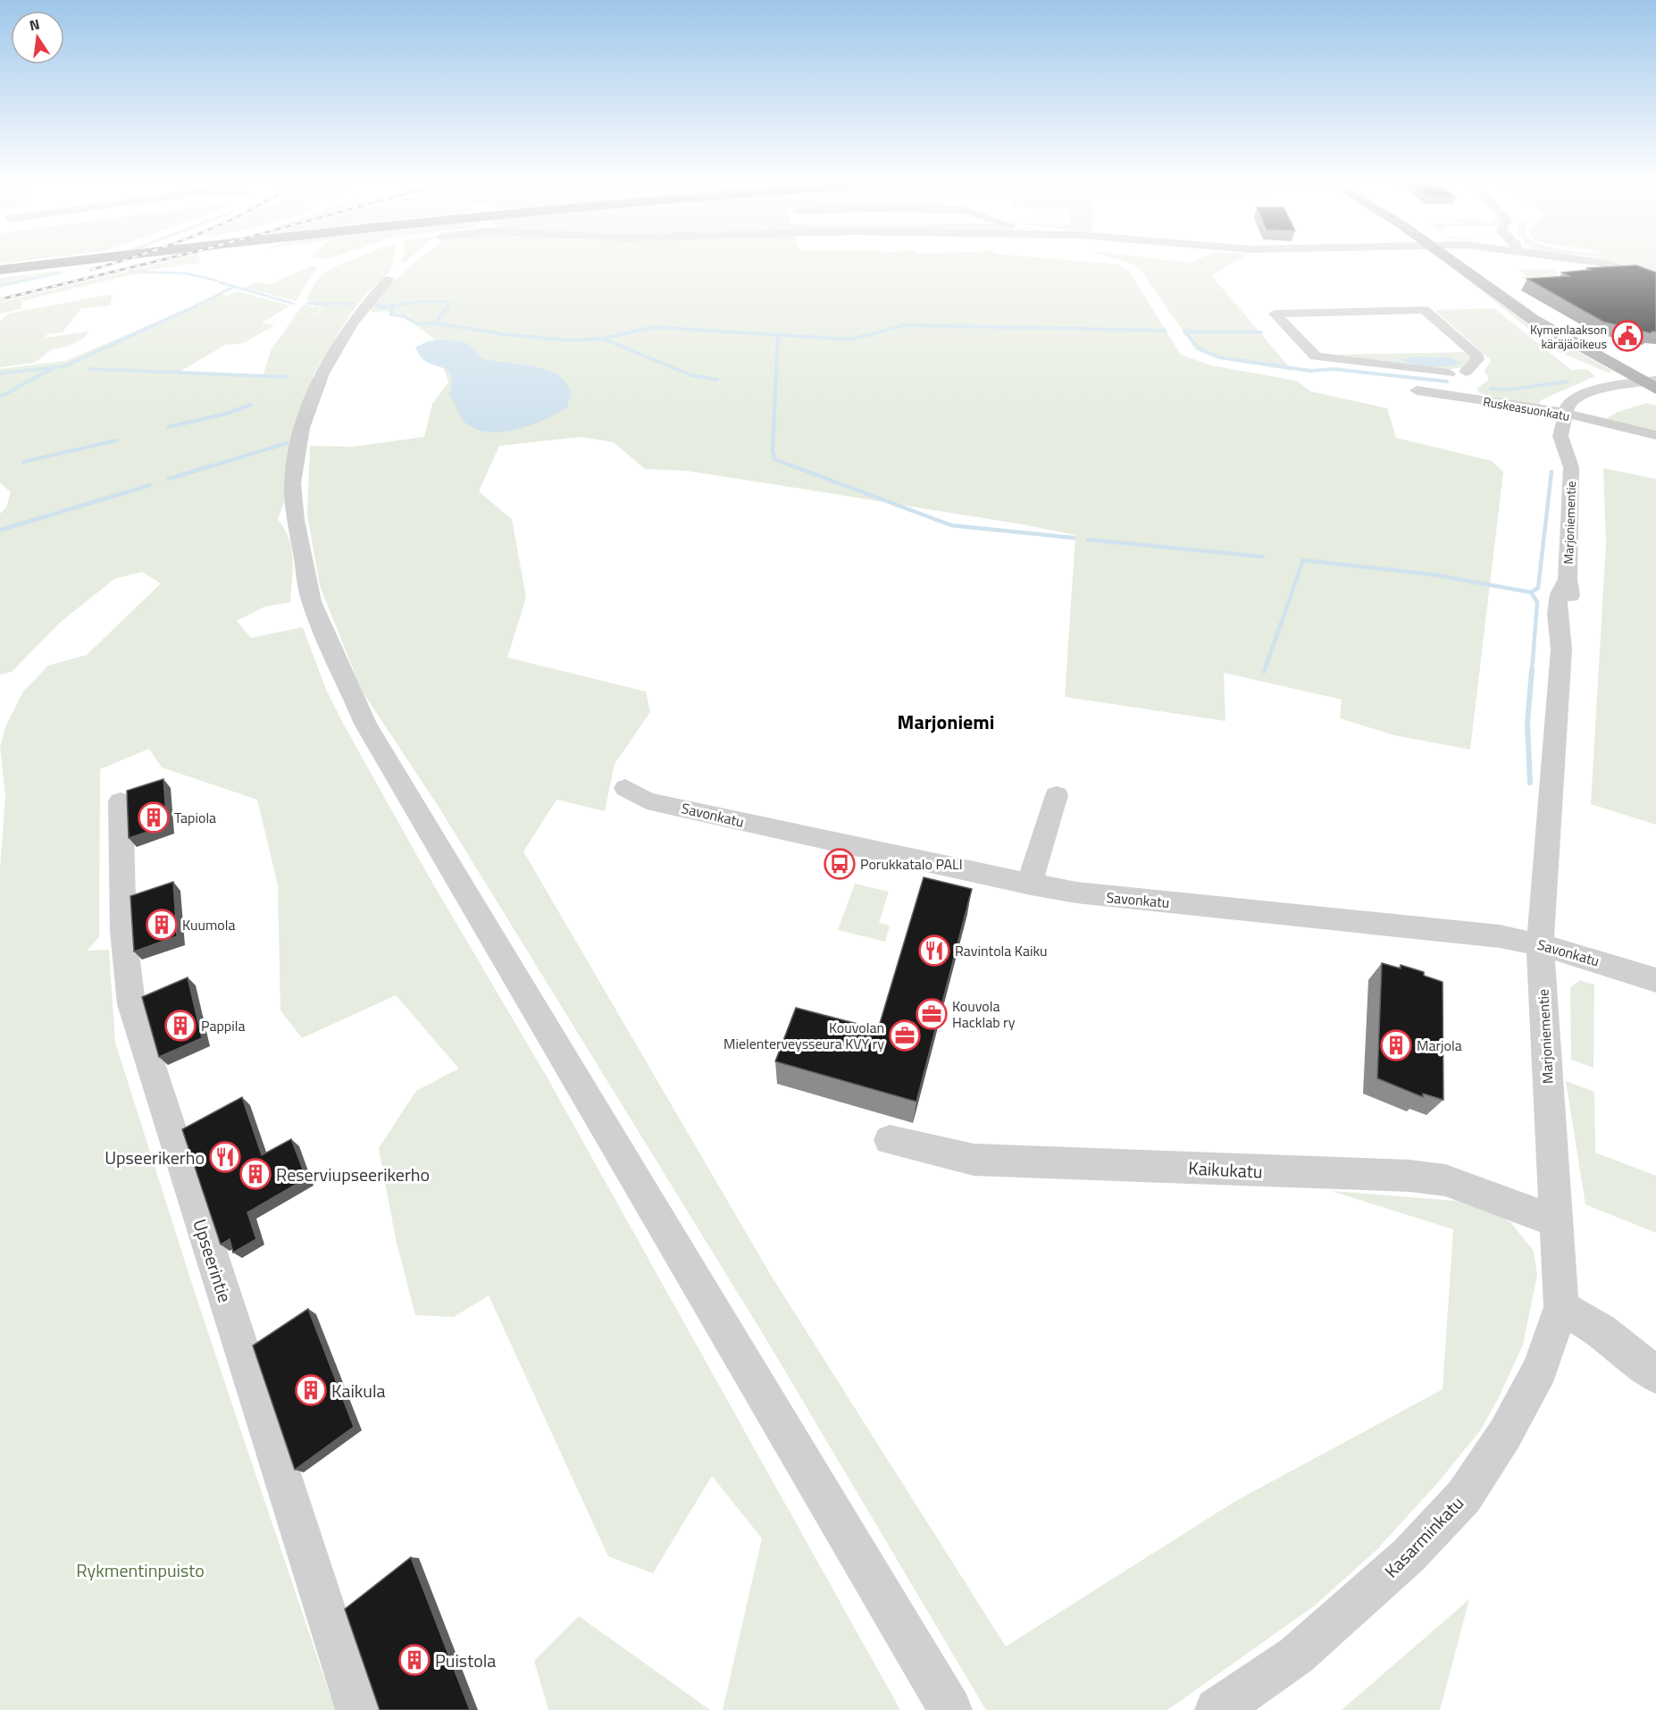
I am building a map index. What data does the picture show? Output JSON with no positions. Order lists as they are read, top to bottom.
{
  "streets": {
    "street": [
      "Ruskeasuonkatu",
      "Marjoniementie",
      "Savonkatu",
      "Kaikukatu",
      "Upseerintie",
      "Kasarminkatu"
    ]
  },
  "crossings": [
    ["Ruskeasuonkatu", "Marjoniementie"],
    ["Marjoniementie", "Savonkatu"],
    ["Marjoniementie", "Kaikukatu"],
    ["Marjoniementie", "Kasarminkatu"]
  ],
  "districts": ["Marjoniemi"],
  "parks": ["Rykmentinpuisto"],
  "places": {
    "public building": ["Kymenlaakson käräjäoikeus"],
    "building": [
      "Tapiola",
      "Kuumola",
      "Pappila",
      "Marjola",
      "Reserviupseerikerho",
      "Kaikula",
      "Puistola"
    ],
    "bus stop": ["Porukkatalo PALI"],
    "restaurant": ["Ravintola Kaiku", "Upseerikerho"],
    "office": ["Kouvola Hacklab ry", "Kouvolan Mielenterveysseura KVY ry"]
  },
  "north": "top"
}
